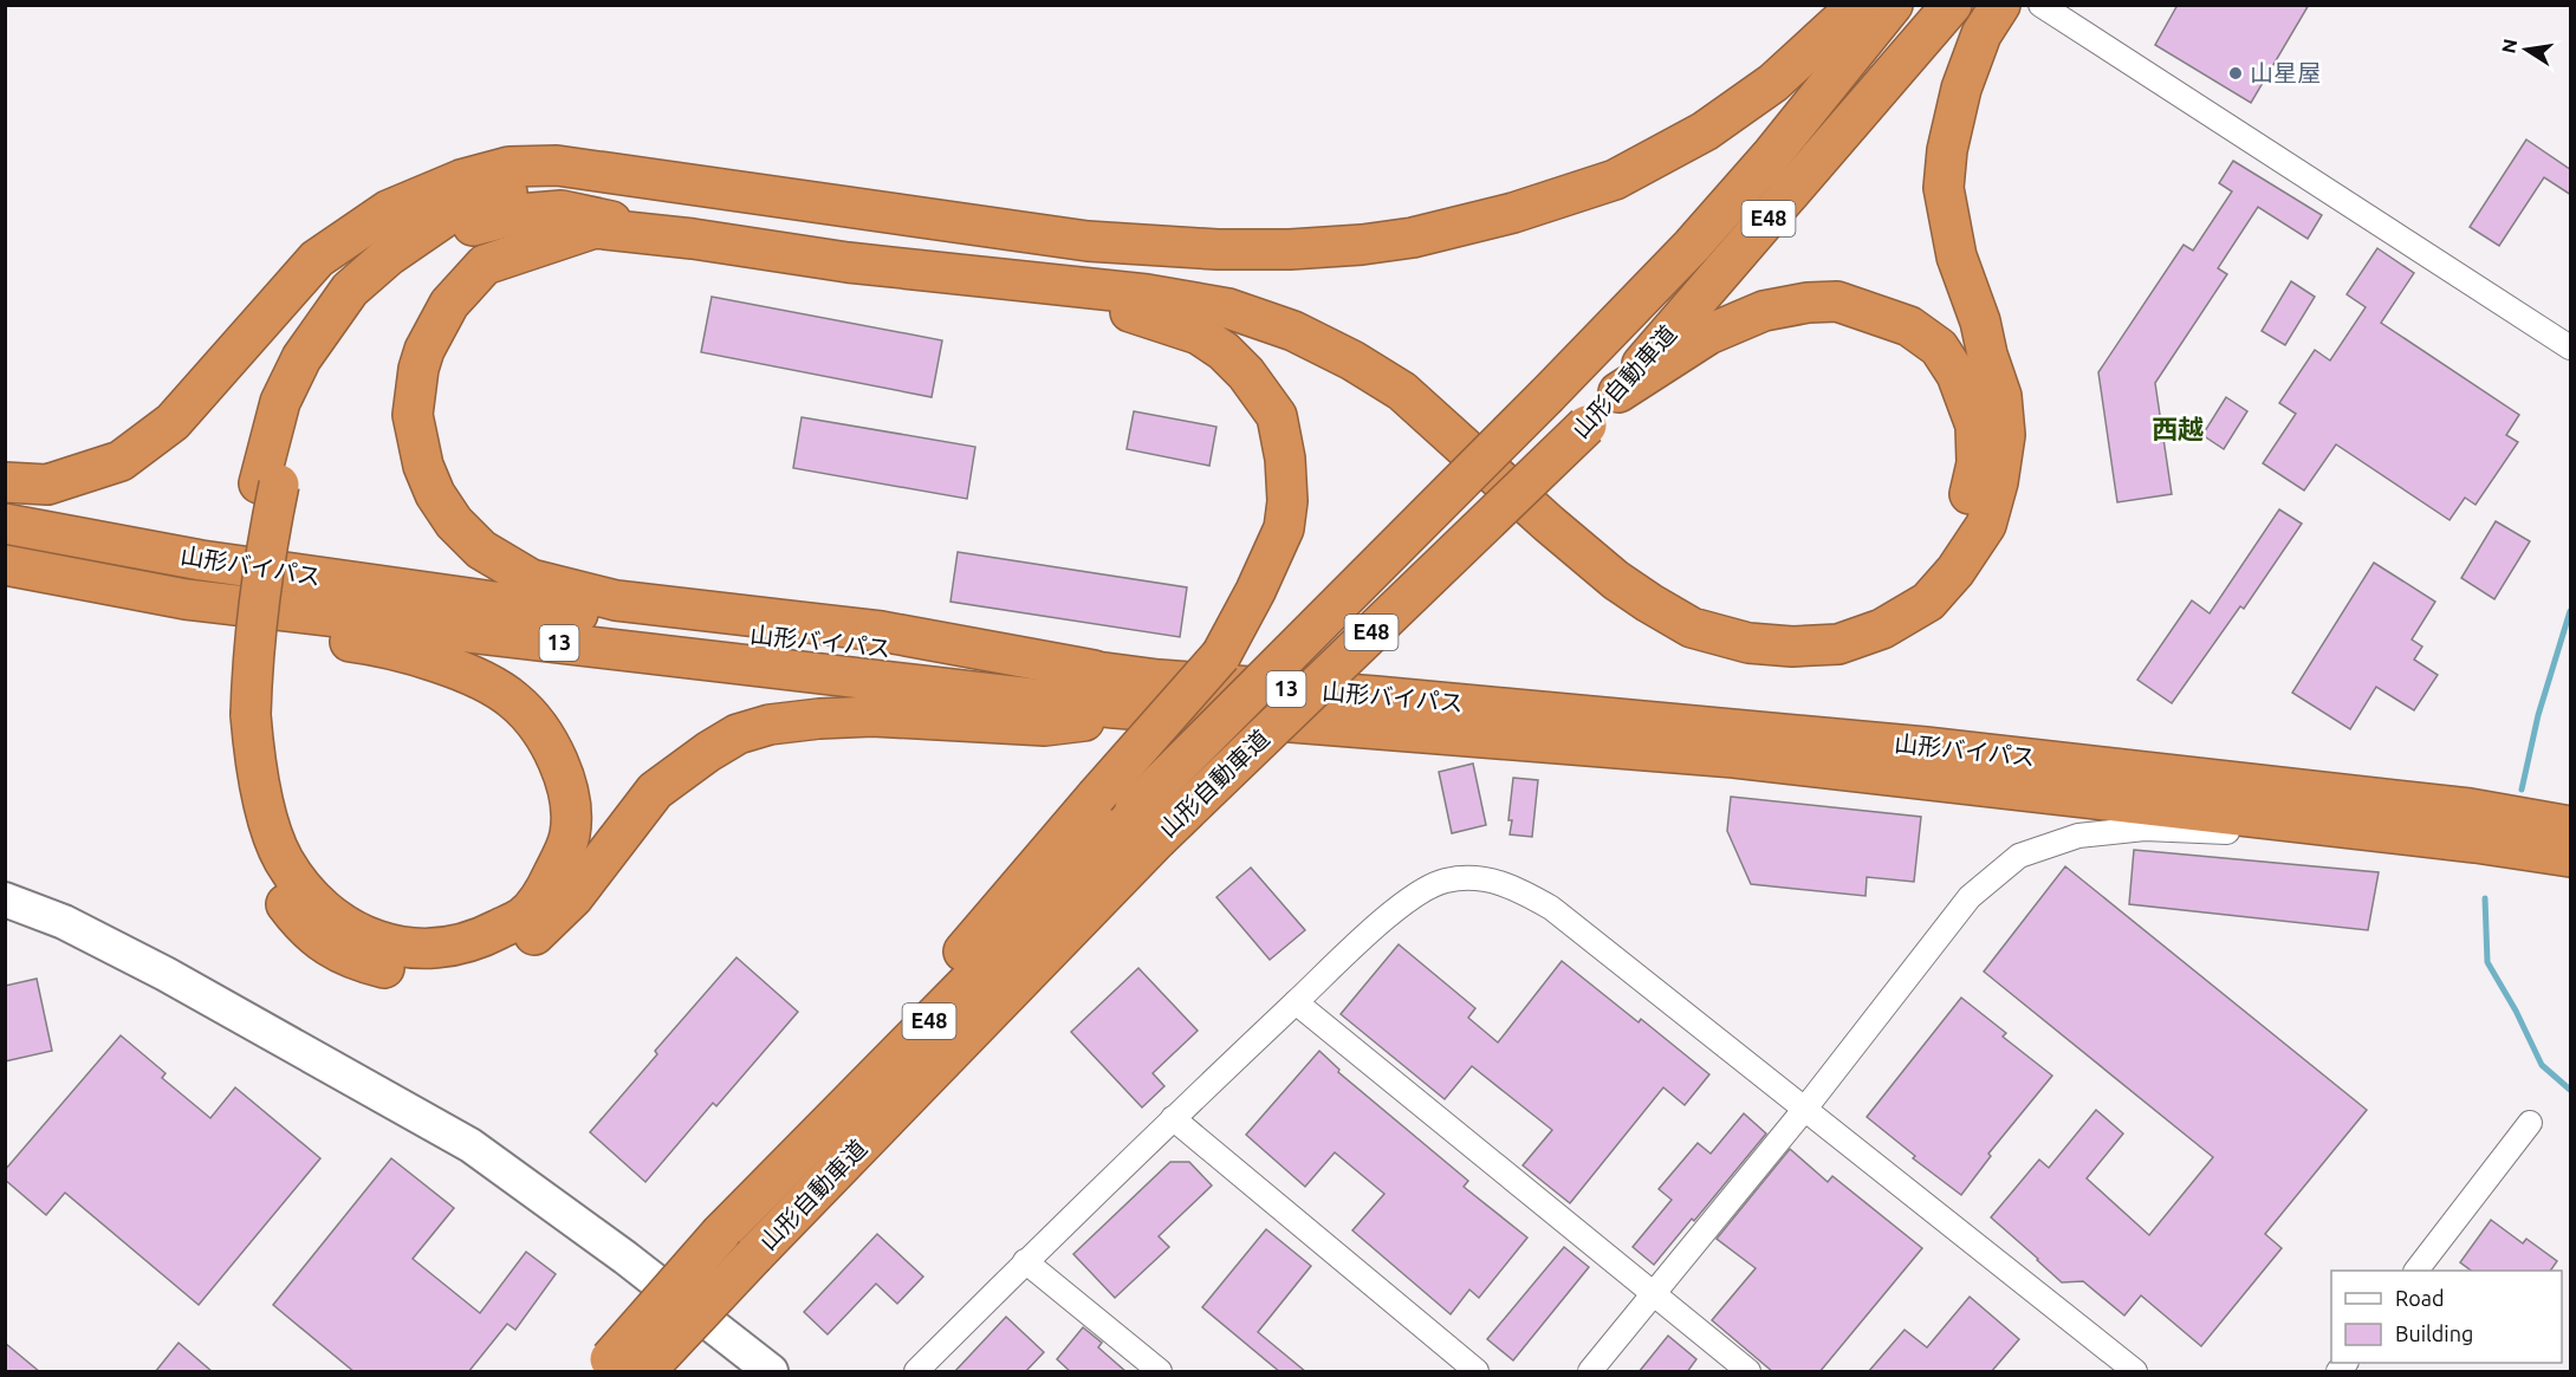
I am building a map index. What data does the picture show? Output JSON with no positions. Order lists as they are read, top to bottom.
{
  "streets": {
    "highway": [
      "E48",
      "山形自動車道",
      "山形バイパス",
      "13"
    ]
  },
  "districts": ["西越"],
  "places": ["山星屋"],
  "legend": ["Road", "Building"],
  "north": "left"
}
